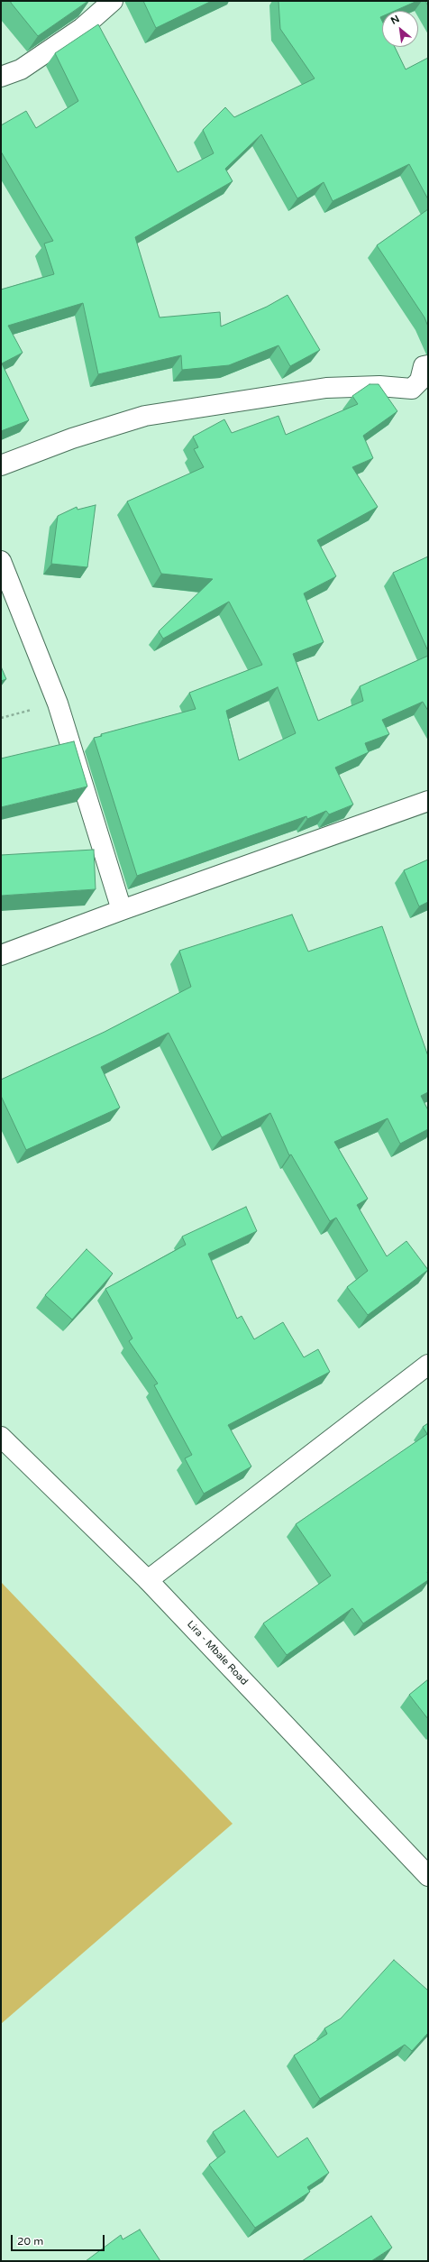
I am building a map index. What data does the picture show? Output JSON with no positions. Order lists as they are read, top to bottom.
{
  "streets": {
    "street": ["Lira - Mbale Road"]
  },
  "scale_bar": "20 m",
  "north": "top left"
}
